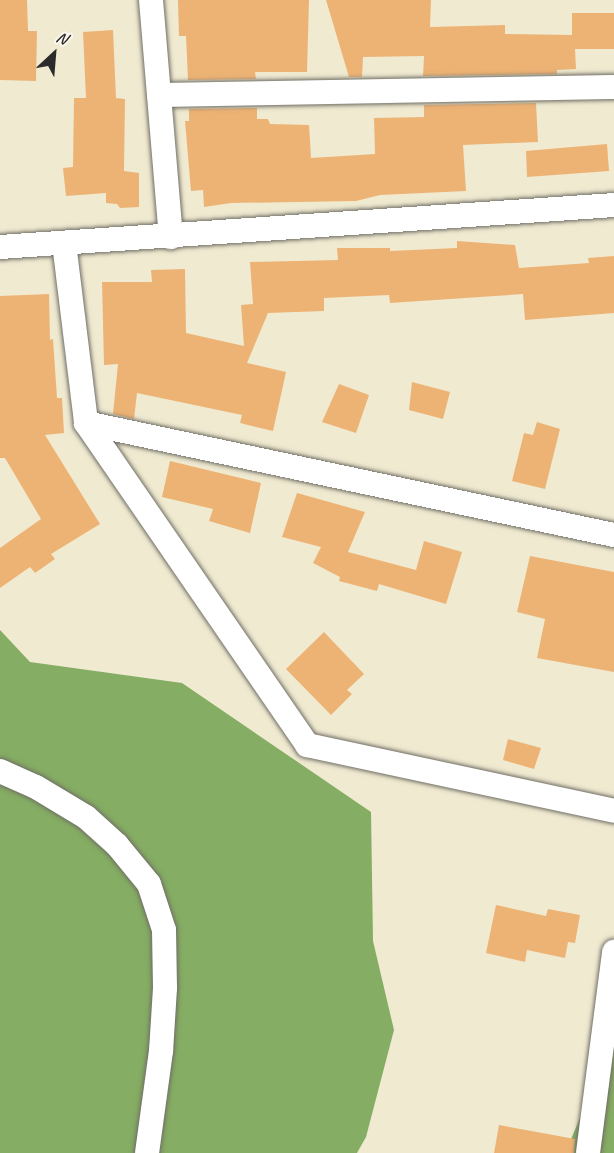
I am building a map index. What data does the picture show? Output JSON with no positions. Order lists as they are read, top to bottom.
{
  "north": "top right"
}
